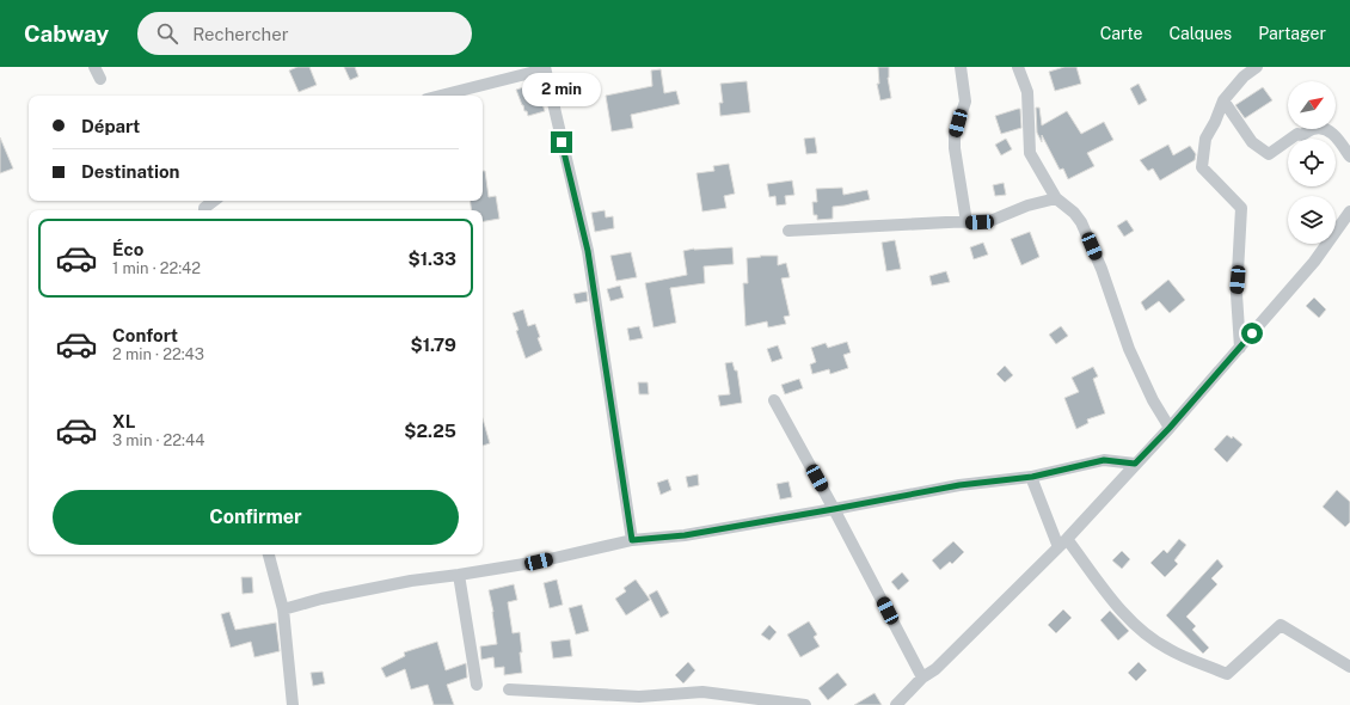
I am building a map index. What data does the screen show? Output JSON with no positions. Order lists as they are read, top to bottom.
{
  "north": "top right",
  "page": {
    "header": "Cabway",
    "search": "Rechercher",
    "nav": ["Carte", "Calques", "Partager"],
    "bubble": "2 min",
    "banner": ["Départ", "Destination"],
    "list": [
      {
        "name": "Éco",
        "note": "1 min · 22:42",
        "value": "$1.33"
      },
      {
        "name": "Confort",
        "note": "2 min · 22:43",
        "value": "$1.79"
      },
      {
        "name": "XL",
        "note": "3 min · 22:44",
        "value": "$2.25"
      }
    ],
    "buttons": "Confirmer"
  }
}
